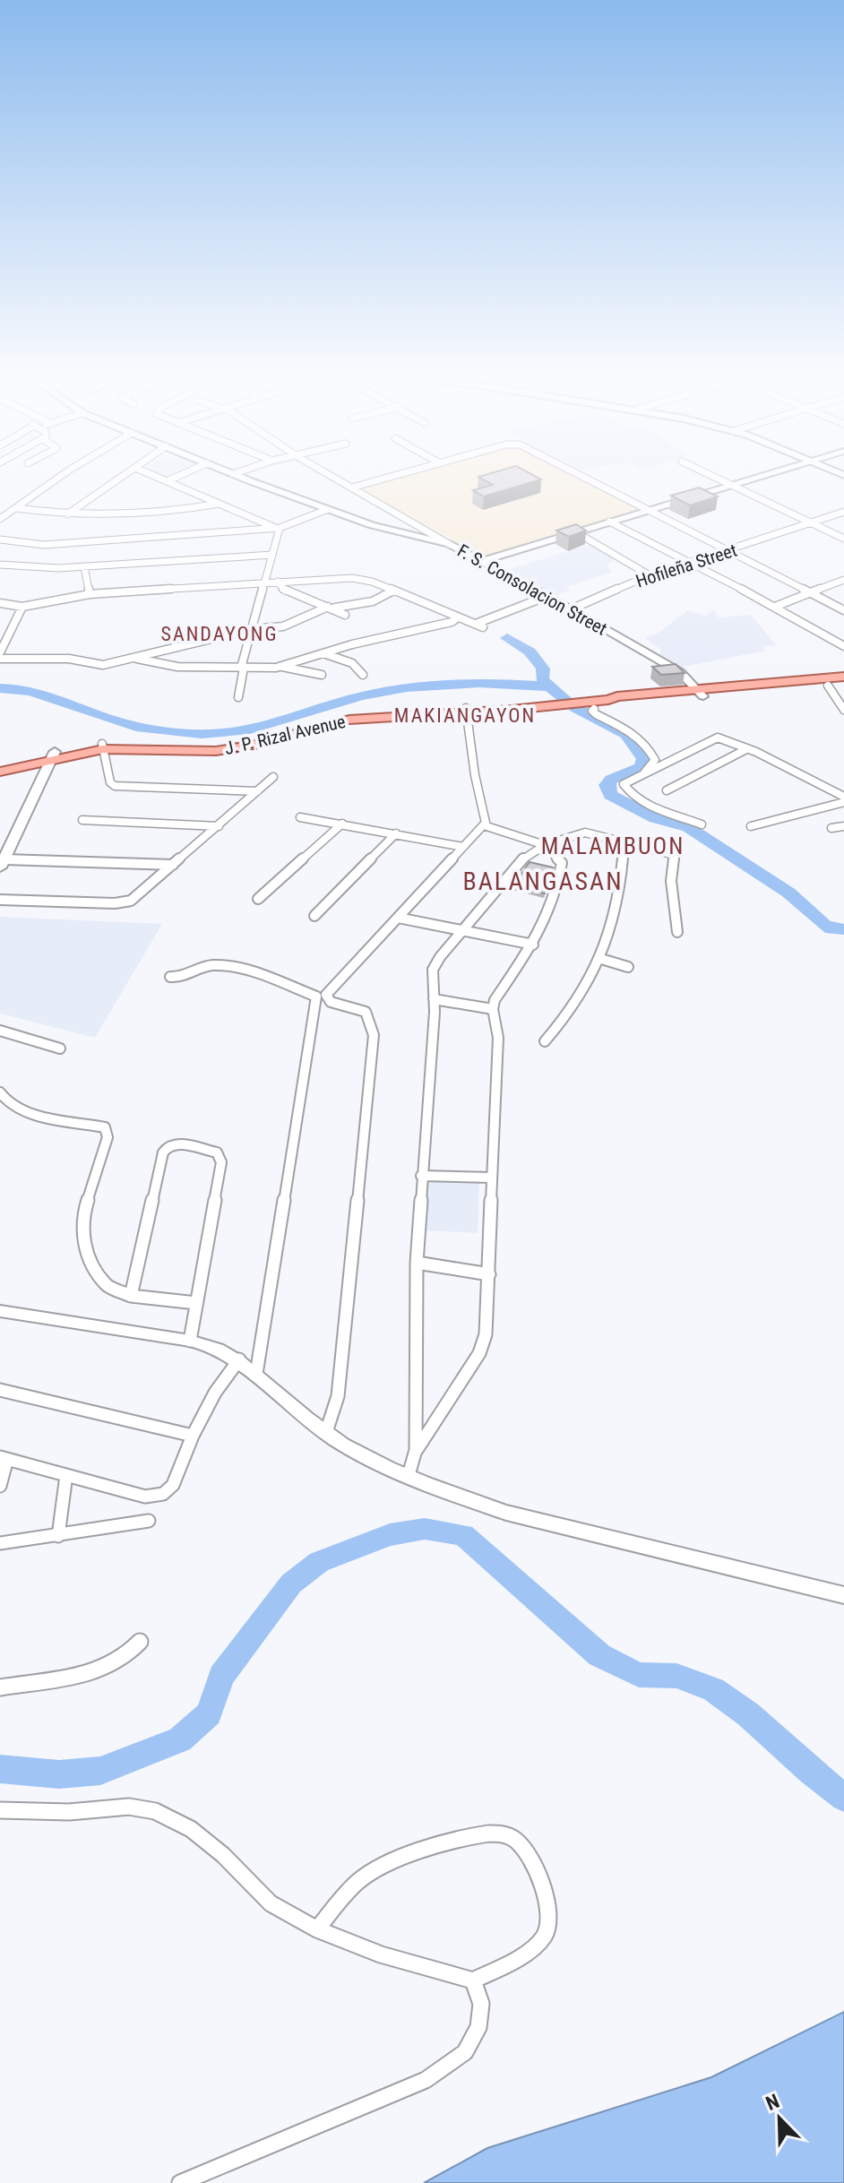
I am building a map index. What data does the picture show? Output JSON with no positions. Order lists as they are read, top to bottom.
{
  "streets": {
    "main road": ["J. P. Rizal Avenue"],
    "street": ["Hofileña Street", "F. S. Consolacion Street"]
  },
  "crossings": [
    ["Hofileña Street", "F. S. Consolacion Street"],
    ["F. S. Consolacion Street", "J. P. Rizal Avenue"]
  ],
  "districts": [
    "SANDAYONG",
    "MAKIANGAYON",
    "MALAMBUON",
    "BALANGASAN"
  ],
  "north": "top left"
}
